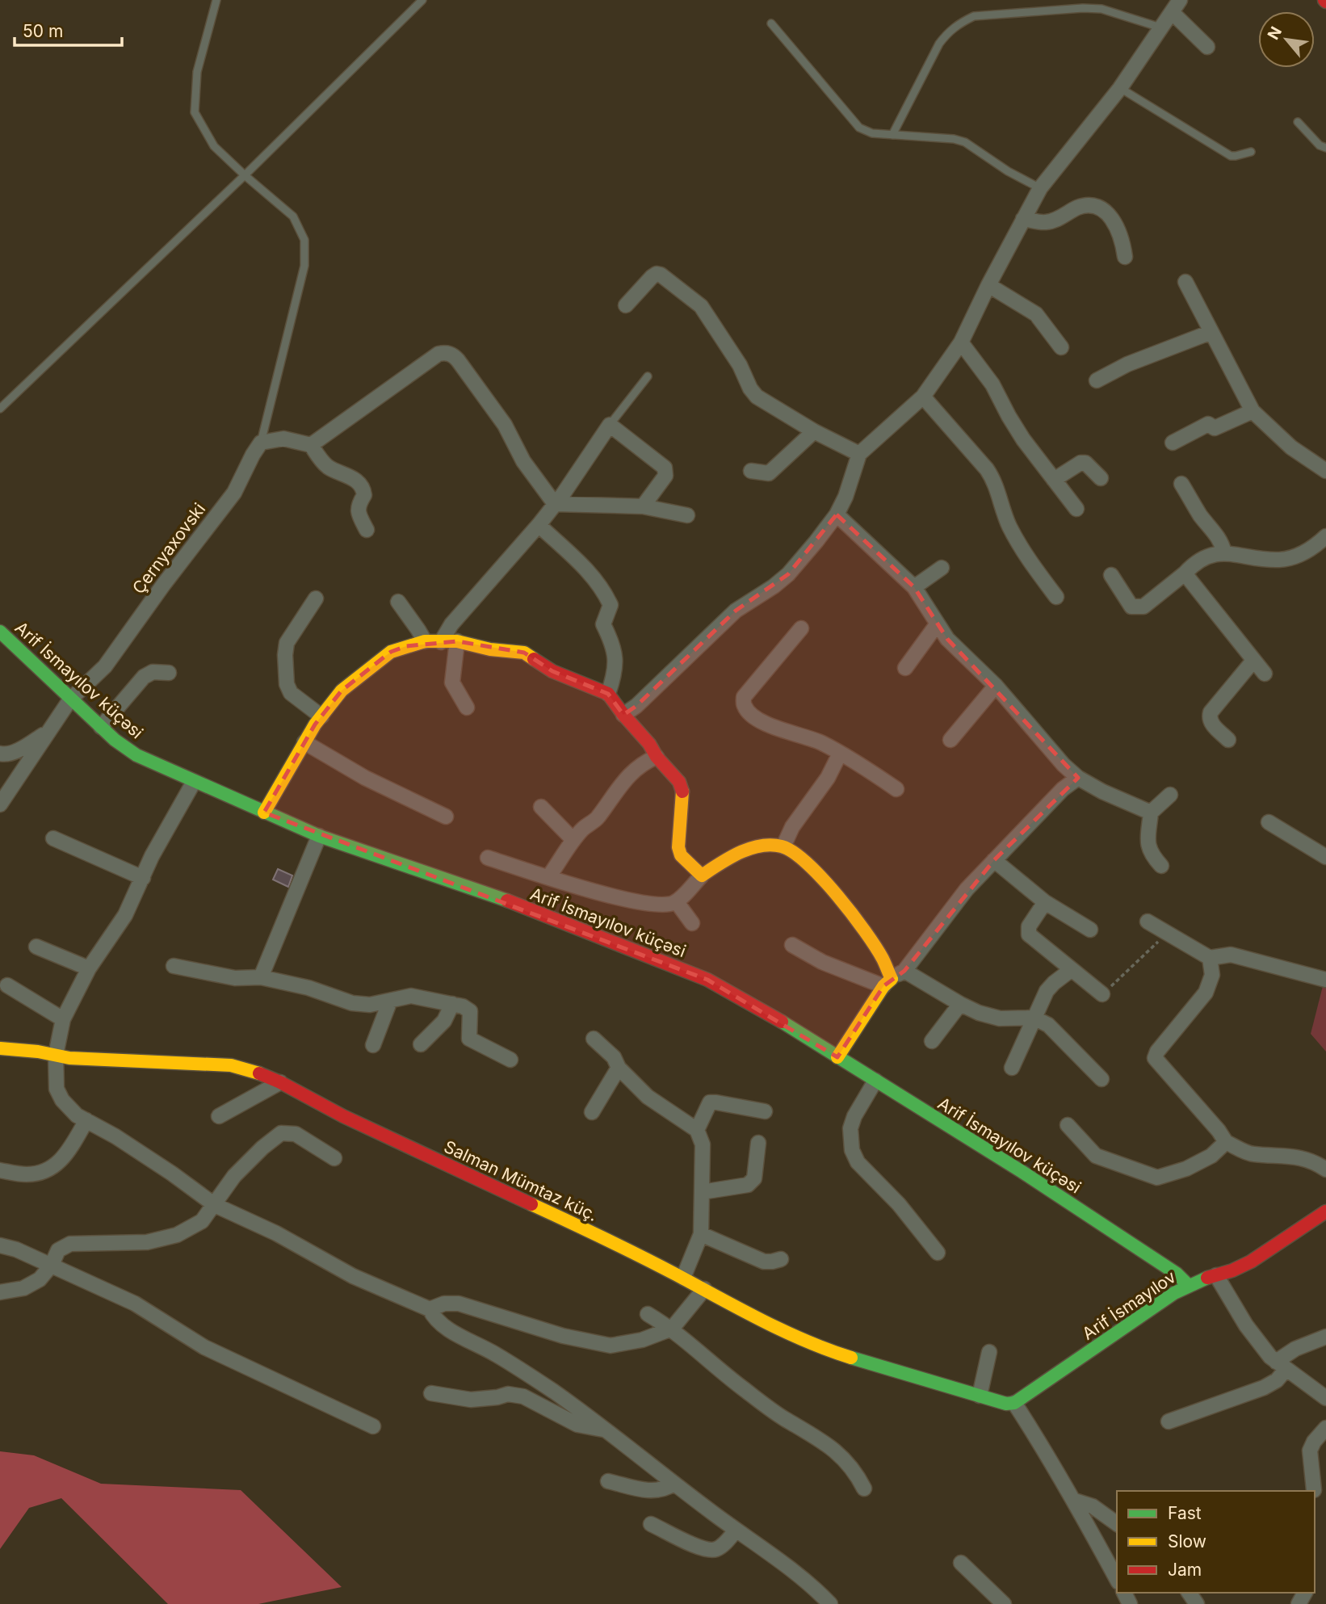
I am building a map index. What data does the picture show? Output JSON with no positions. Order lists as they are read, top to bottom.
{
  "streets": {
    "street": [
      "Çernyaxovski",
      "Arif İsmayılov küçəsi",
      "Salman Mümtaz küç.",
      "Arif İsmayılov"
    ]
  },
  "crossings": [
    ["Çernyaxovski", "Arif İsmayılov küçəsi"],
    ["Arif İsmayılov küçəsi", "Arif İsmayılov"],
    ["Salman Mümtaz küç.", "Arif İsmayılov"]
  ],
  "legend": ["Fast", "Slow", "Jam"],
  "scale_bar": "50 m",
  "north": "top left"
}
